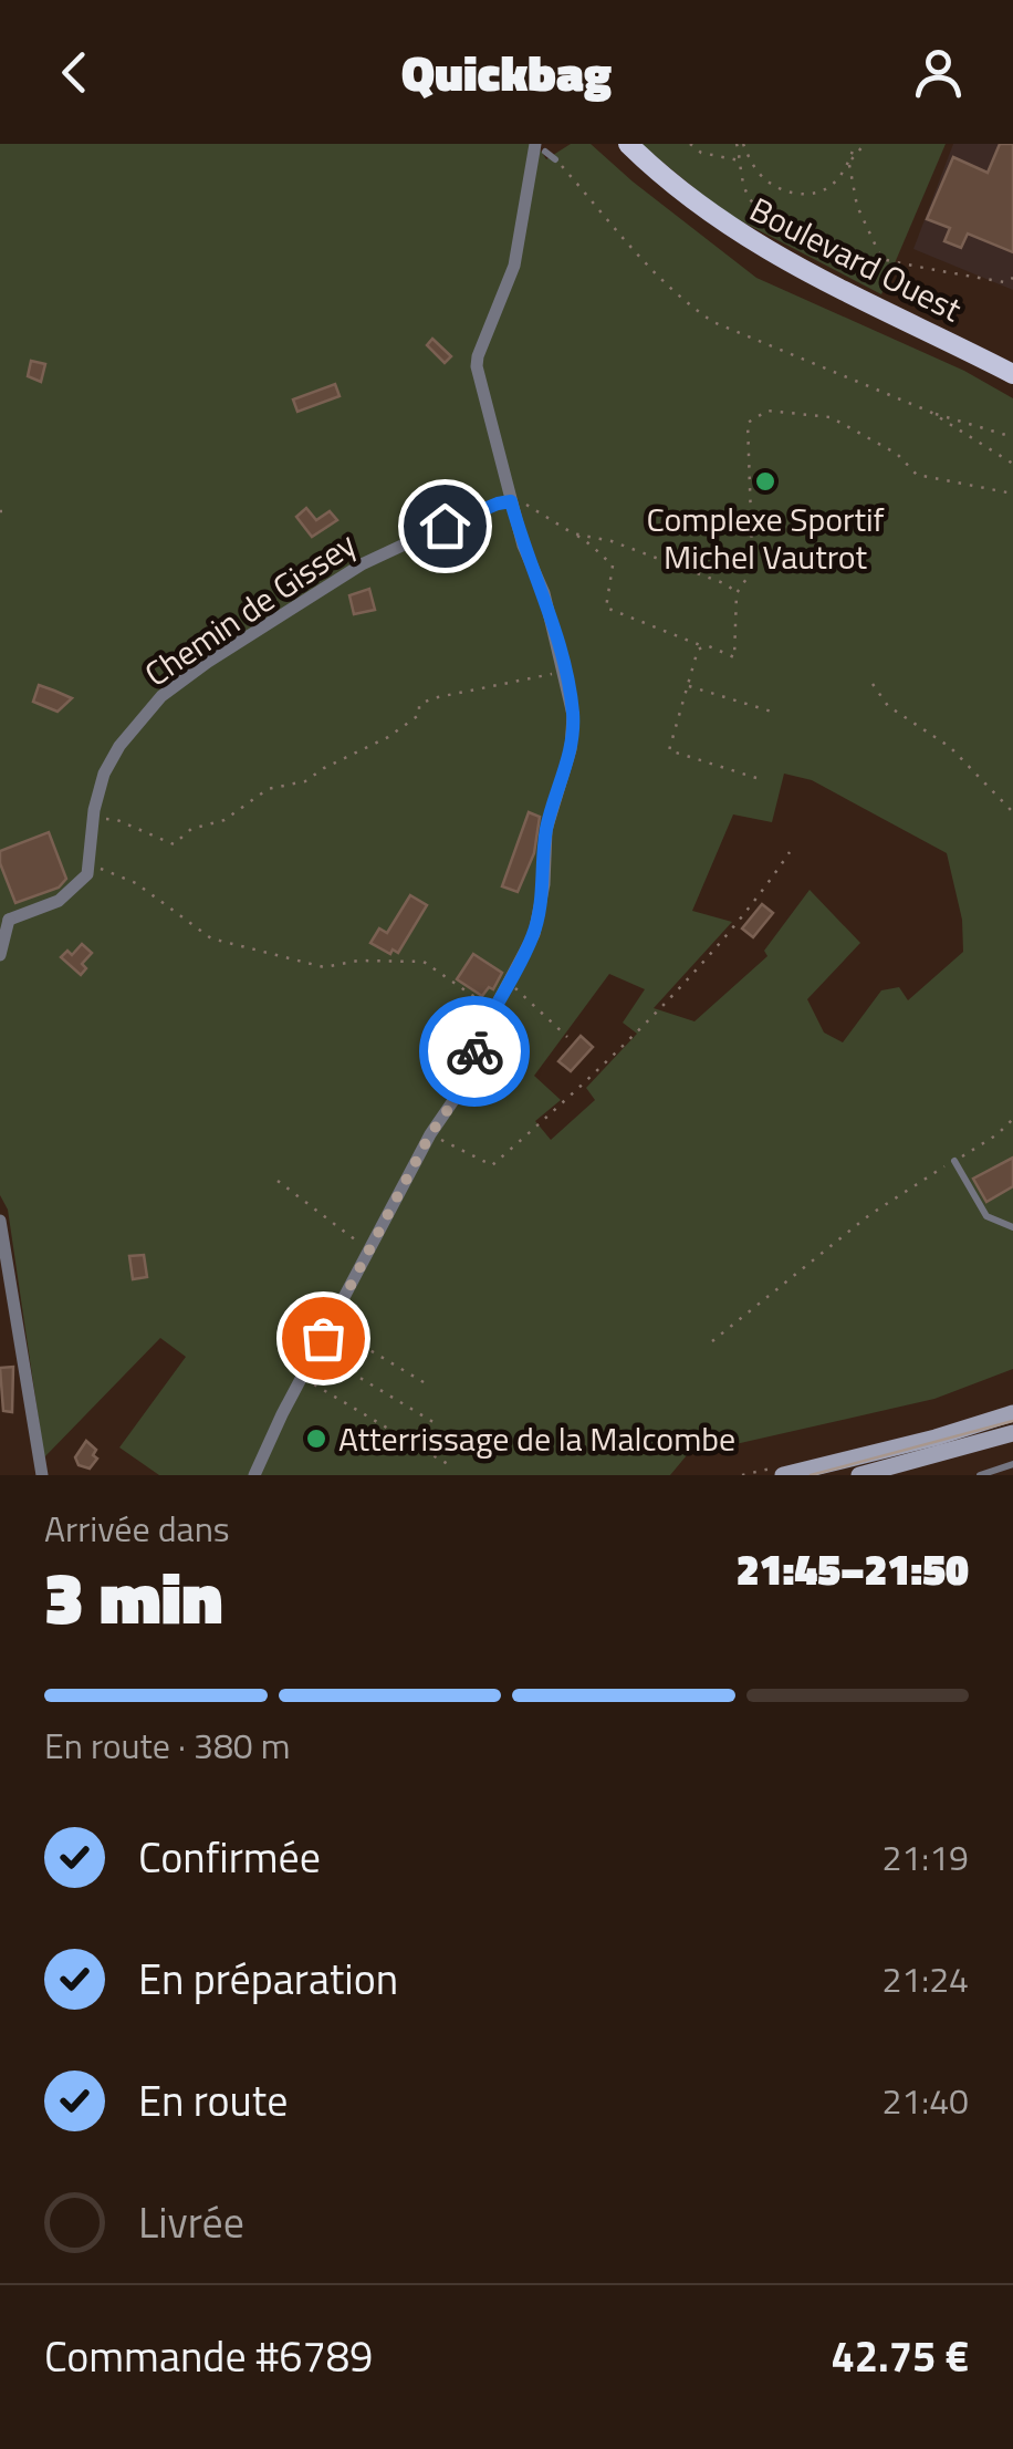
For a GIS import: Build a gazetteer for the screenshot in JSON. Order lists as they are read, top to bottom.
{
  "streets": {
    "main road": ["Boulevard Ouest"],
    "street": ["Chemin de Gissey"]
  },
  "places": ["Complexe Sportif Michel Vautrot", "Atterrissage de la Malcombe"],
  "page": {
    "header": "Quickbag",
    "heading": ["3 min", "Arrivée dans", "21:45–21:50"],
    "panel": ["Commande #6789", "42.75 €"],
    "bar": "En route · 380 m",
    "list": [
      ["Confirmée", "21:19"],
      ["En préparation", "21:24"],
      ["En route", "21:40"],
      "Livrée"
    ]
  }
}
